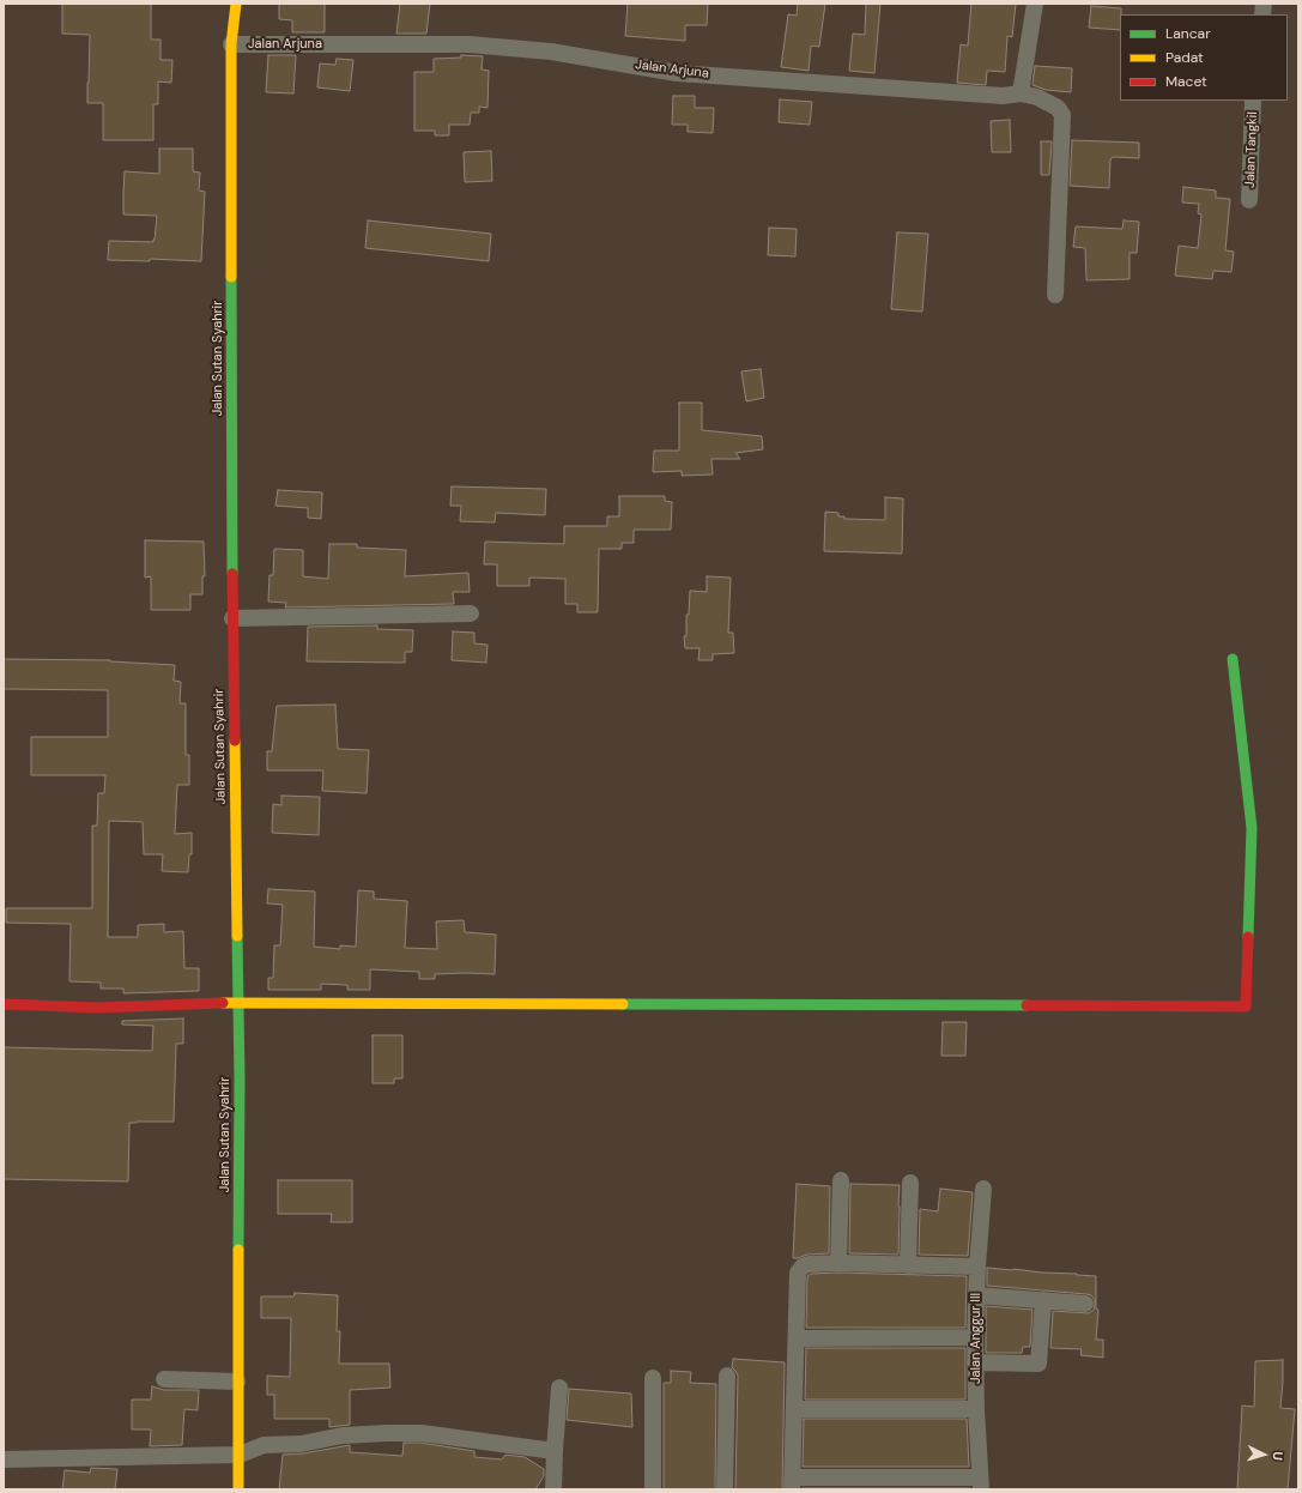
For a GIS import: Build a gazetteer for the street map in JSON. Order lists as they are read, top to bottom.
{
  "streets": {
    "street": [
      "Jalan Arjuna",
      "Jalan Tangkil",
      "Jalan Sutan Syahrir",
      "Jalan Anggur III"
    ]
  },
  "crossings": [
    ["Jalan Arjuna", "Jalan Sutan Syahrir"]
  ],
  "legend": ["Lancar", "Padat", "Macet"],
  "north": "right"
}
